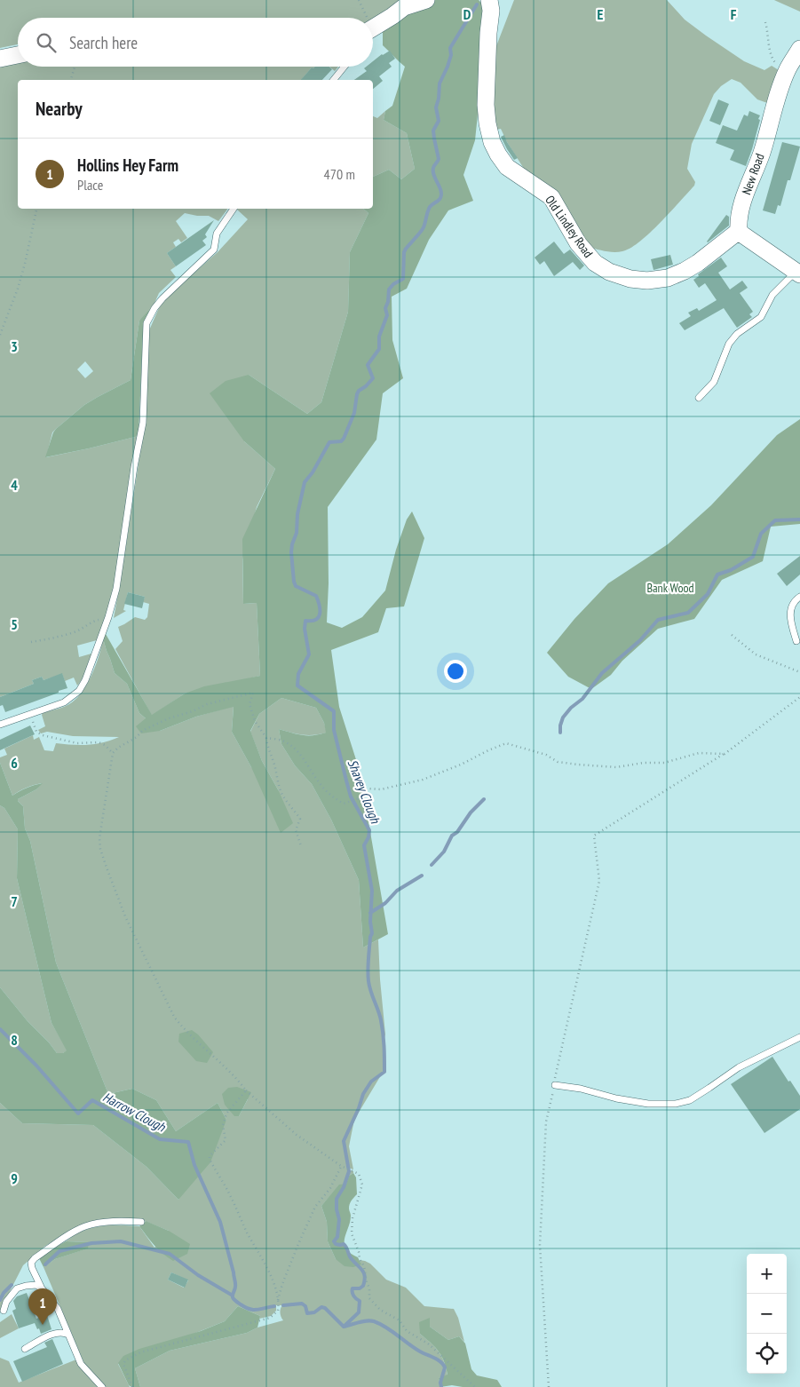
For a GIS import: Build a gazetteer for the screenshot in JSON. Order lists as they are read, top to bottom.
{
  "streets": {
    "street": ["New Road", "Old Lindley Road"]
  },
  "crossings": [
    ["New Road", "Old Lindley Road"]
  ],
  "water": ["Shavey Clough", "Harrow Clough"],
  "parks": ["Bank Wood"],
  "page": {
    "search": "Search here",
    "heading": "Nearby",
    "list": [
      {
        "mark": "1",
        "name": "Hollins Hey Farm",
        "note": "Place",
        "value": "470 m"
      }
    ],
    "map_buttons": ["+", "−"],
    "pins": "1"
  },
  "grid": {
    "columns": ["D", "E", "F"],
    "rows": [
      "3",
      "4",
      "5",
      "6",
      "7",
      "8",
      "9"
    ]
  }
}
